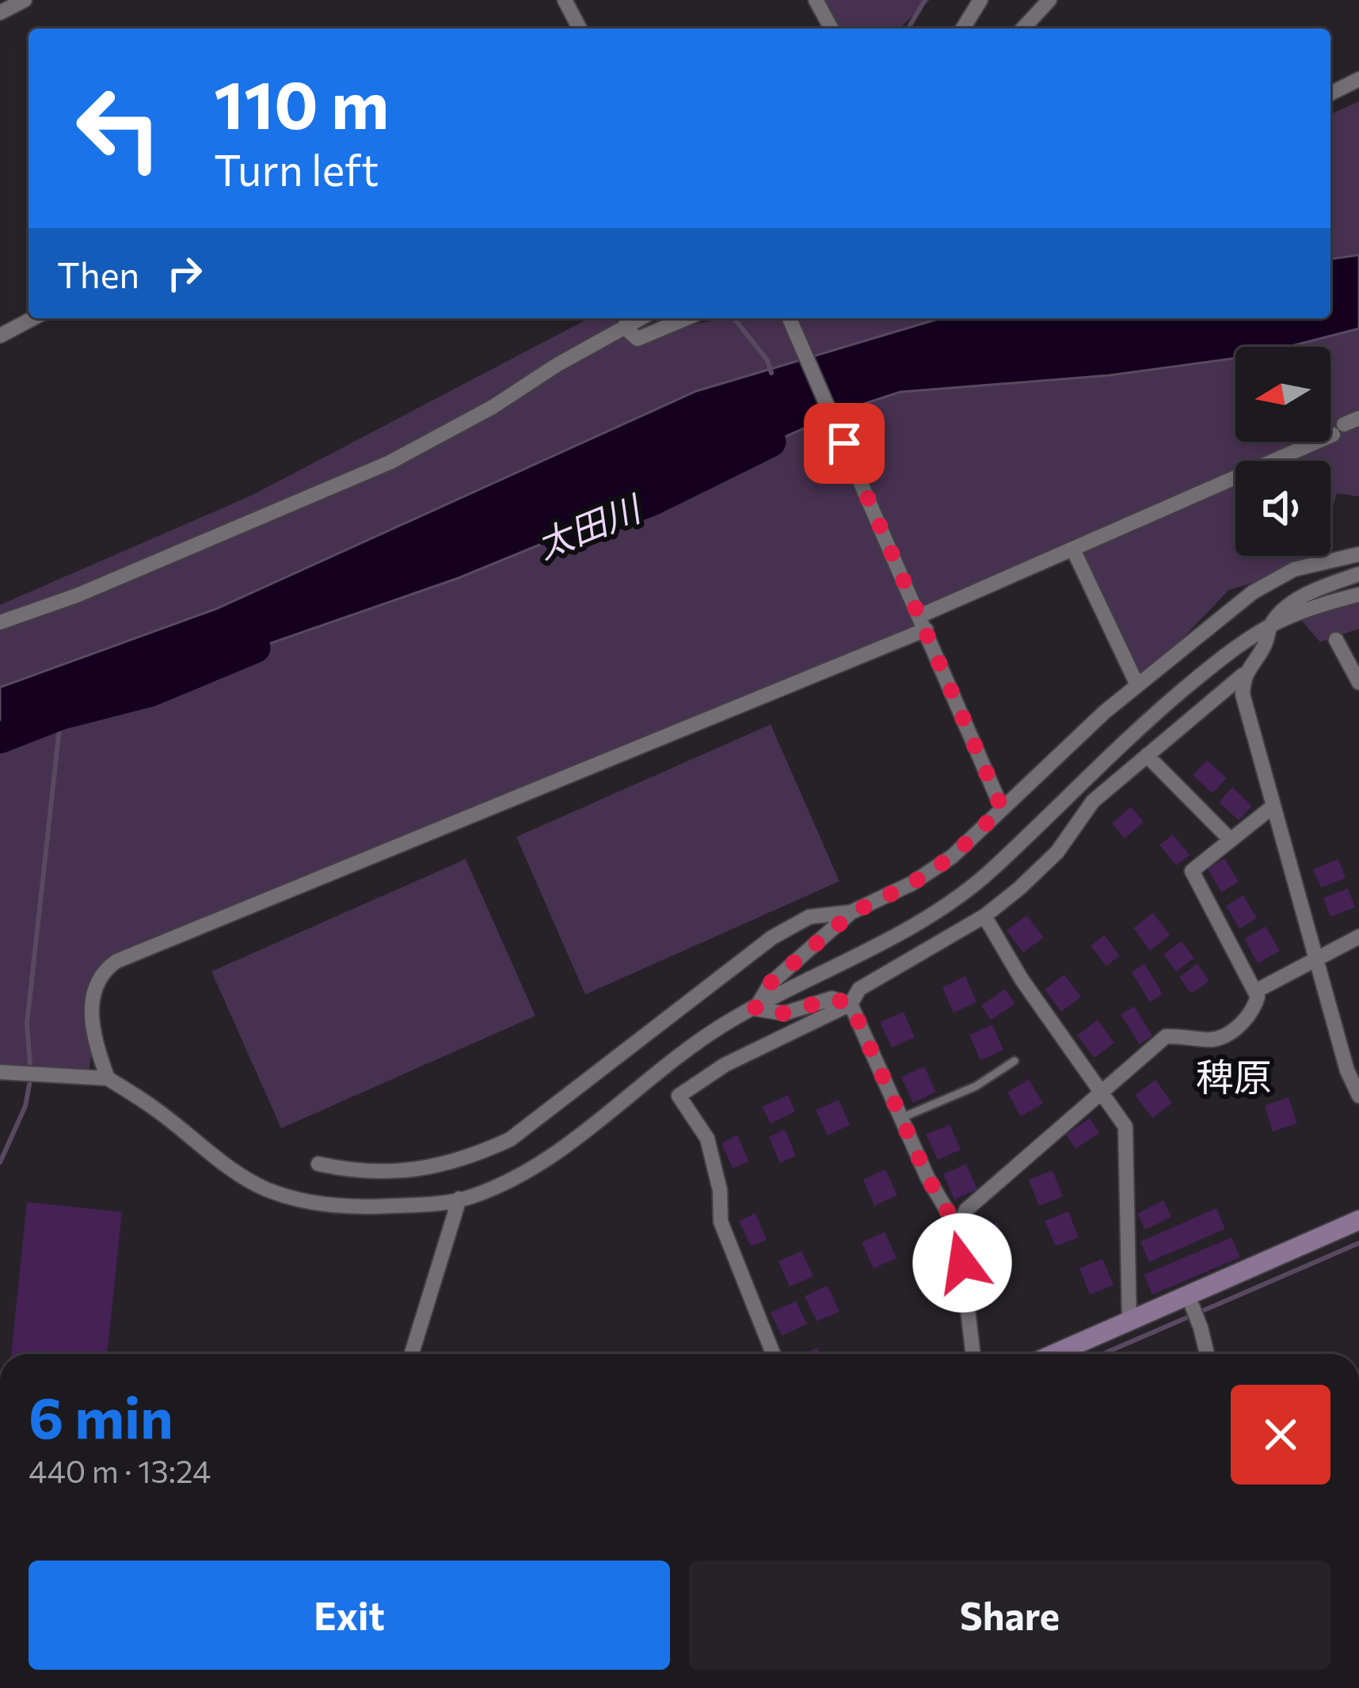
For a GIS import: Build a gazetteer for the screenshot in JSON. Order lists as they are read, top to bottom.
{
  "districts": ["稗原"],
  "water": ["太田川"],
  "north": "left",
  "page": {
    "turn": ["110 m", "Turn left"],
    "then": "Then",
    "heading": ["6 min", "440 m · 13:24"],
    "buttons": ["Exit", "Share"]
  }
}
